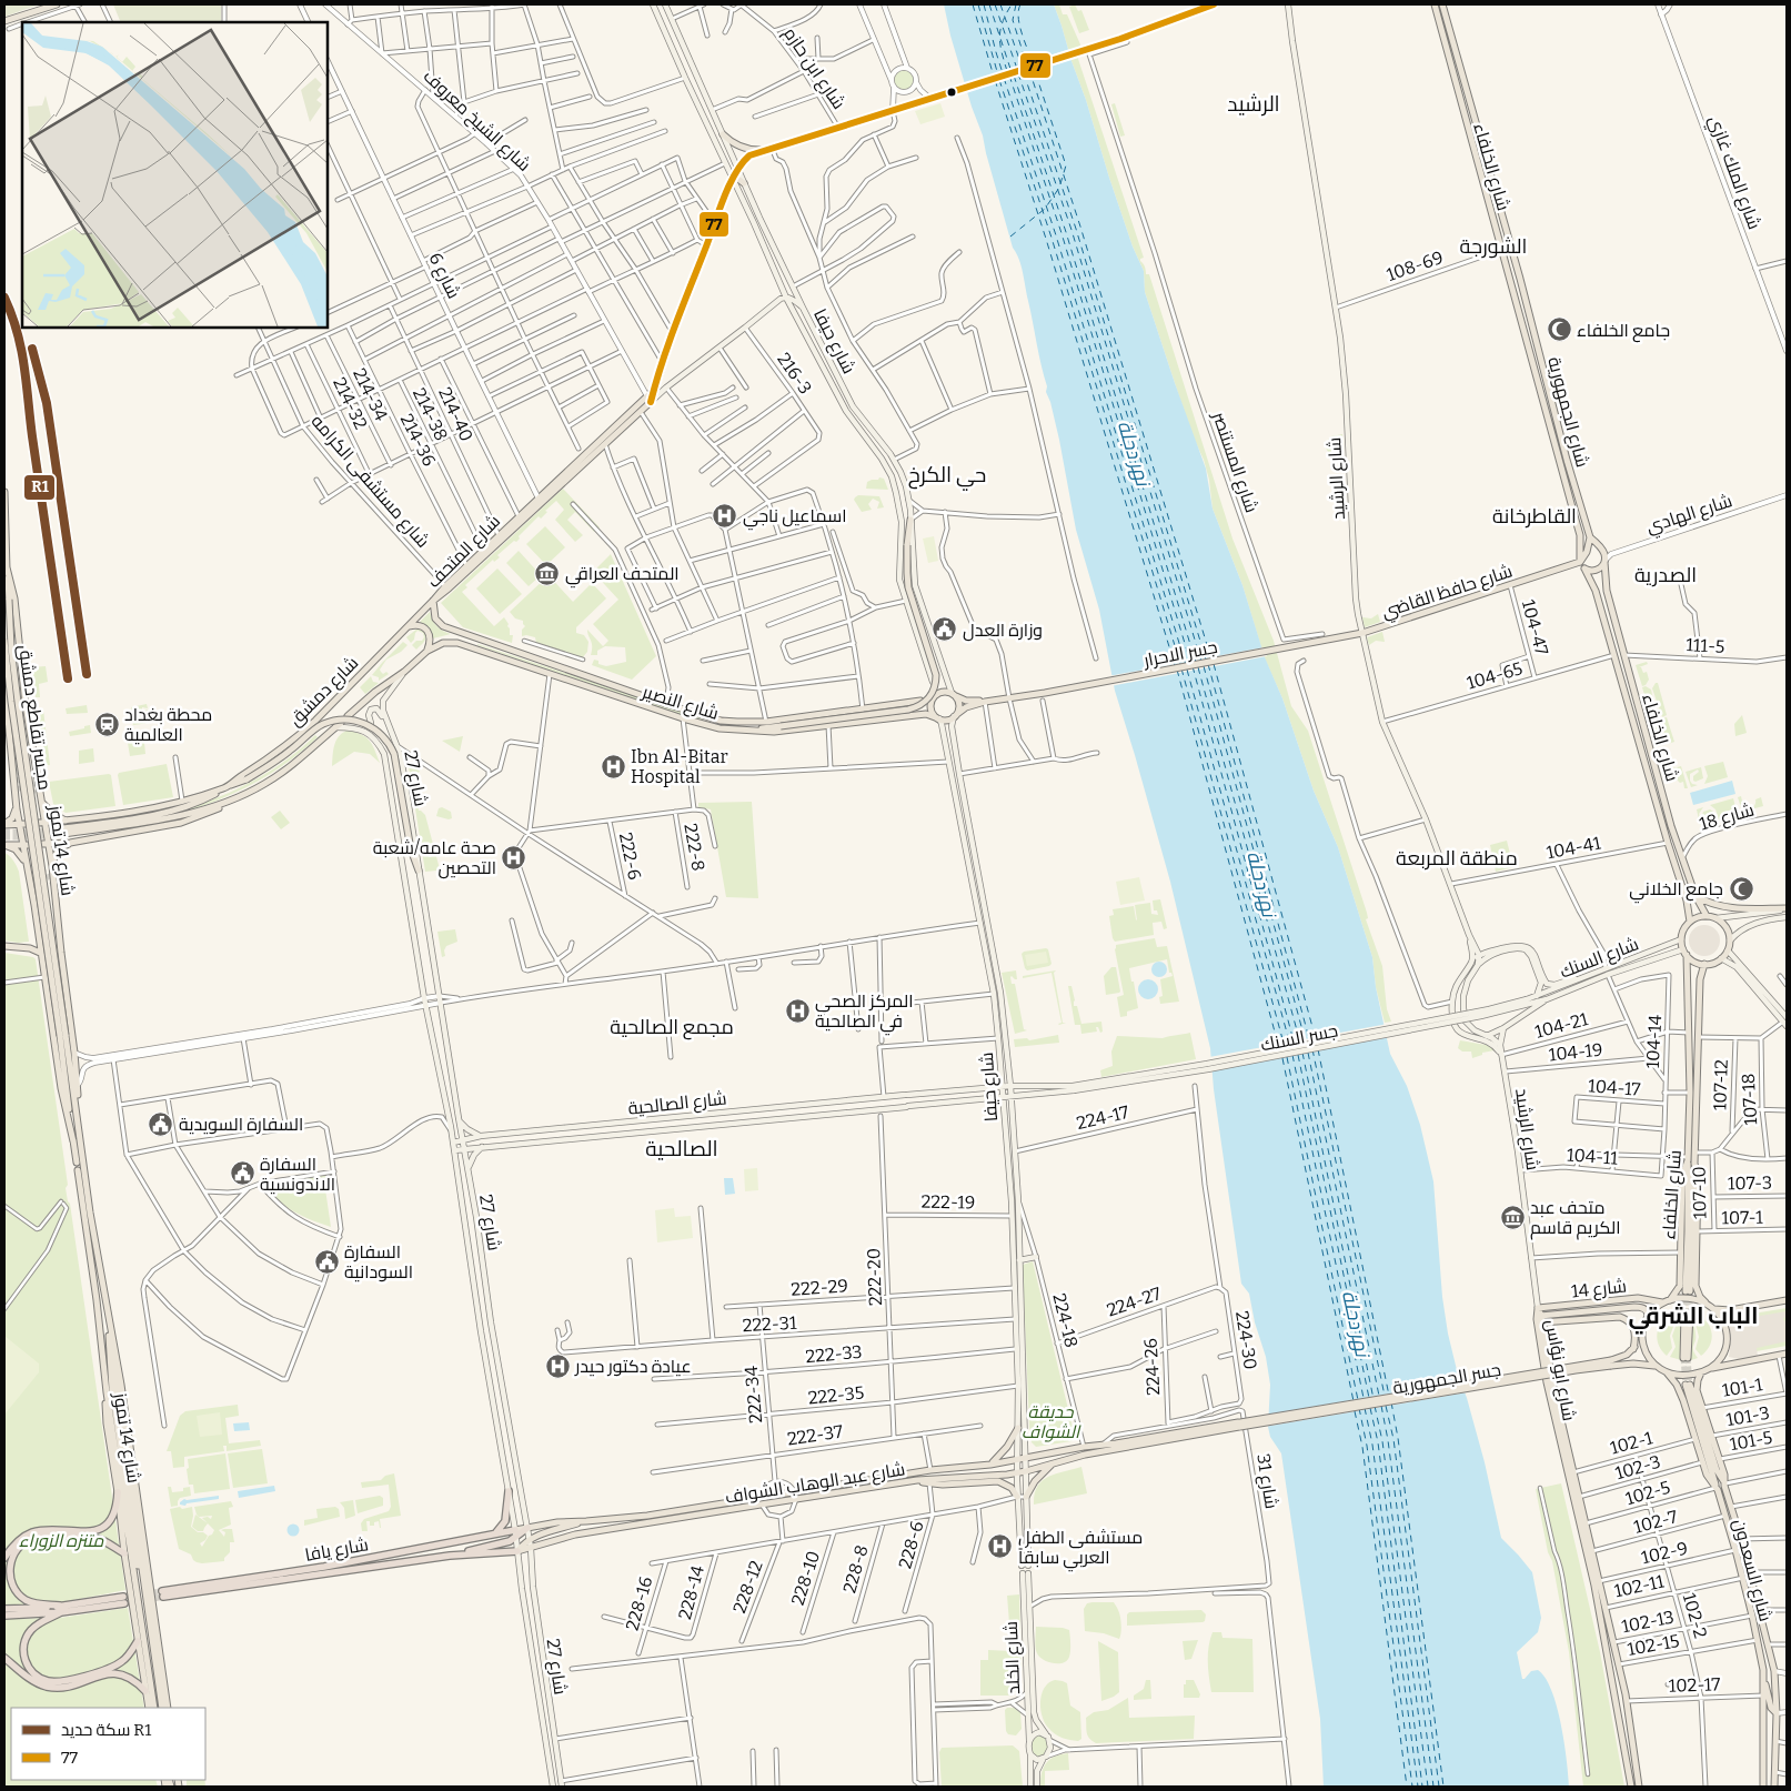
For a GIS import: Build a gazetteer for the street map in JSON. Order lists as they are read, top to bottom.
{
  "streets": {
    "highway": ["شارع يافا"],
    "main road": [
      "شارع الخلفاء",
      "شارع حيفا",
      "شارع الجمهورية",
      "شارع الرشيد",
      "شارع المتحف",
      "شارع حافظ القاضي",
      "جسر الاحرار",
      "شارع دمشق",
      "شارع النصیر",
      "مجسر تقاطع دمشق",
      "شارع 27",
      "شارع 14 تموز",
      "شارع السنك",
      "جسر السنك",
      "شارع الصالحية",
      "شارع 14",
      "شارع ابو نؤاس",
      "جسر الجمهورية",
      "شارع عبد الوهاب الشواف",
      "شارع السعدون",
      "شارع الخلد"
    ],
    "street": [
      "شارع ابن حازم",
      "شارع الشيخ معروف",
      "شارع الملك غازي",
      "108-69",
      "شارع 6",
      "216-3",
      "214-34",
      "214-32",
      "214-38",
      "214-40",
      "214-36",
      "شارع المستنصر",
      "شارع مستشفى الكرامه",
      "شارع الهادي",
      "104-47",
      "111-5",
      "104-65",
      "شارع 18",
      "222-8",
      "104-41",
      "222-6",
      "104-21",
      "104-14",
      "104-19",
      "107-12",
      "104-17",
      "107-18",
      "224-17",
      "104-11",
      "107-3",
      "107-10",
      "222-19",
      "107-1",
      "222-20",
      "222-29",
      "224-27",
      "224-18",
      "222-31",
      "224-30",
      "222-33",
      "224-26",
      "101-1",
      "222-34",
      "222-35",
      "101-3",
      "222-37",
      "101-5",
      "102-1",
      "102-3",
      "شارع 31",
      "102-5",
      "102-7",
      "228-6",
      "102-9",
      "228-8",
      "228-10",
      "102-11",
      "228-12",
      "228-14",
      "228-16",
      "102-2",
      "102-13",
      "102-15",
      "102-17"
    ]
  },
  "crossings": [
    ["شارع الشيخ معروف", "شارع المتحف"],
    ["شارع الخلفاء", "108-69"],
    ["شارع الخلفاء", "شارع الجمهورية"],
    ["شارع الخلفاء", "شارع الهادي"],
    ["شارع الخلفاء", "شارع حافظ القاضي"],
    ["شارع الخلفاء", "111-5"],
    ["شارع الخلفاء", "104-65"],
    ["شارع الخلفاء", "شارع 18"],
    ["شارع الخلفاء", "104-41"],
    ["شارع الخلفاء", "شارع السنك"],
    ["شارع الخلفاء", "107-1"],
    ["شارع الخلفاء", "شارع 14"],
    ["شارع الخلفاء", "جسر الجمهورية"],
    ["شارع الخلفاء", "شارع السعدون"],
    ["108-69", "شارع الرشيد"],
    ["شارع 6", "شارع المتحف"],
    ["شارع حيفا", "شارع المتحف"],
    ["شارع حيفا", "شارع النصیر"],
    ["شارع حيفا", "شارع الصالحية"],
    ["شارع حيفا", "224-17"],
    ["شارع حيفا", "222-19"],
    ["شارع حيفا", "222-29"],
    ["شارع حيفا", "224-18"],
    ["شارع حيفا", "222-31"],
    ["شارع حيفا", "222-33"],
    ["شارع حيفا", "222-35"],
    ["شارع حيفا", "شارع عبد الوهاب الشواف"],
    ["216-3", "شارع المتحف"],
    ["شارع الجمهورية", "شارع الهادي"],
    ["شارع الجمهورية", "شارع حافظ القاضي"],
    ["214-38", "شارع المتحف"],
    ["214-40", "شارع المتحف"],
    ["214-36", "شارع المتحف"],
    ["شارع الرشيد", "شارع حافظ القاضي"],
    ["شارع الرشيد", "104-65"],
    ["شارع الرشيد", "104-41"],
    ["شارع الرشيد", "104-21"],
    ["شارع الرشيد", "104-19"],
    ["شارع الرشيد", "104-11"],
    ["شارع الرشيد", "شارع 14"],
    ["شارع الرشيد", "شارع ابو نؤاس"],
    ["شارع مستشفى الكرامه", "شارع المتحف"],
    ["شارع الهادي", "شارع حافظ القاضي"],
    ["شارع المتحف", "شارع دمشق"],
    ["شارع المتحف", "شارع النصیر"],
    ["شارع حافظ القاضي", "104-47"],
    ["شارع حافظ القاضي", "جسر الاحرار"],
    ["104-47", "104-65"],
    ["شارع دمشق", "شارع النصیر"],
    ["شارع دمشق", "شارع 27"],
    ["شارع دمشق", "شارع 14 تموز"],
    ["مجسر تقاطع دمشق", "شارع 14 تموز"],
    ["شارع 27", "شارع الصالحية"],
    ["شارع 27", "شارع عبد الوهاب الشواف"],
    ["شارع 27", "شارع يافا"],
    ["شارع السنك", "جسر السنك"],
    ["جسر السنك", "شارع الصالحية"],
    ["104-14", "104-17"],
    ["104-14", "104-11"],
    ["224-17", "224-30"],
    ["107-3", "107-10"],
    ["107-10", "107-1"],
    ["222-19", "222-20"],
    ["222-20", "222-29"],
    ["222-20", "222-31"],
    ["222-20", "222-33"],
    ["222-20", "222-35"],
    ["222-20", "222-37"],
    ["222-29", "222-34"],
    ["شارع 14", "شارع ابو نؤاس"],
    ["شارع 14", "جسر الجمهورية"],
    ["شارع 14", "شارع السعدون"],
    ["224-27", "224-18"],
    ["224-27", "224-30"],
    ["224-27", "224-26"],
    ["224-18", "شارع عبد الوهاب الشواف"],
    ["222-31", "222-34"],
    ["222-33", "222-34"],
    ["224-26", "شارع 31"],
    ["شارع ابو نؤاس", "102-1"],
    ["شارع ابو نؤاس", "102-3"],
    ["شارع ابو نؤاس", "102-5"],
    ["شارع ابو نؤاس", "102-7"],
    ["شارع ابو نؤاس", "102-9"],
    ["شارع ابو نؤاس", "102-11"],
    ["شارع ابو نؤاس", "102-13"],
    ["شارع ابو نؤاس", "102-15"],
    ["شارع ابو نؤاس", "102-17"],
    ["جسر الجمهورية", "شارع عبد الوهاب الشواف"],
    ["جسر الجمهورية", "شارع السعدون"],
    ["101-1", "شارع السعدون"],
    ["222-34", "222-35"],
    ["222-34", "222-37"],
    ["101-3", "شارع السعدون"],
    ["101-5", "شارع السعدون"],
    ["102-1", "شارع السعدون"],
    ["102-1", "102-2"],
    ["102-3", "شارع السعدون"],
    ["102-3", "102-2"],
    ["شارع 31", "شارع الخلد"],
    ["شارع عبد الوهاب الشواف", "شارع يافا"],
    ["102-5", "شارع السعدون"],
    ["102-5", "102-2"],
    ["102-7", "شارع السعدون"],
    ["102-7", "102-2"],
    ["102-9", "شارع السعدون"],
    ["102-9", "102-2"],
    ["شارع السعدون", "102-11"],
    ["شارع السعدون", "102-13"],
    ["شارع السعدون", "102-15"],
    ["شارع السعدون", "102-17"],
    ["102-11", "102-2"],
    ["228-14", "228-16"],
    ["102-2", "102-13"],
    ["102-2", "102-15"],
    ["102-2", "102-17"]
  ],
  "districts": [
    "الرشيد",
    "الشورجة",
    "حي الكرخ",
    "القاطرخانة",
    "الصدرية",
    "منطقة المربعة",
    "مجمع الصالحية",
    "الصالحية",
    "الباب الشرقي"
  ],
  "water": ["نهر دجلة"],
  "parks": ["حديقة الشواف", "متنزه الزوراء"],
  "places": {
    "mosque": ["جامع الخلفاء", "جامع الخلاني"],
    "hospital": [
      "اسماعيل ناجي",
      "Ibn Al-Bitar Hospital",
      "صحة عامه/شعبة التحصين",
      "المركز الصحي في الصالحية",
      "عيادة دكتور حيدر",
      "مستشفى الطفل العربي سابقاً"
    ],
    "museum": ["المتحف العراقي", "متحف عبد الكريم قاسم"],
    "public building": [
      "وزارة العدل",
      "السفارة السويدية",
      "السفارة الاندونسية",
      "السفارة السودانية"
    ],
    "station": ["محطة بغداد العالمية"]
  },
  "lines": ["transit line 77", "rail line R1"],
  "legend": ["سكة حديد R1", "77"]
}
